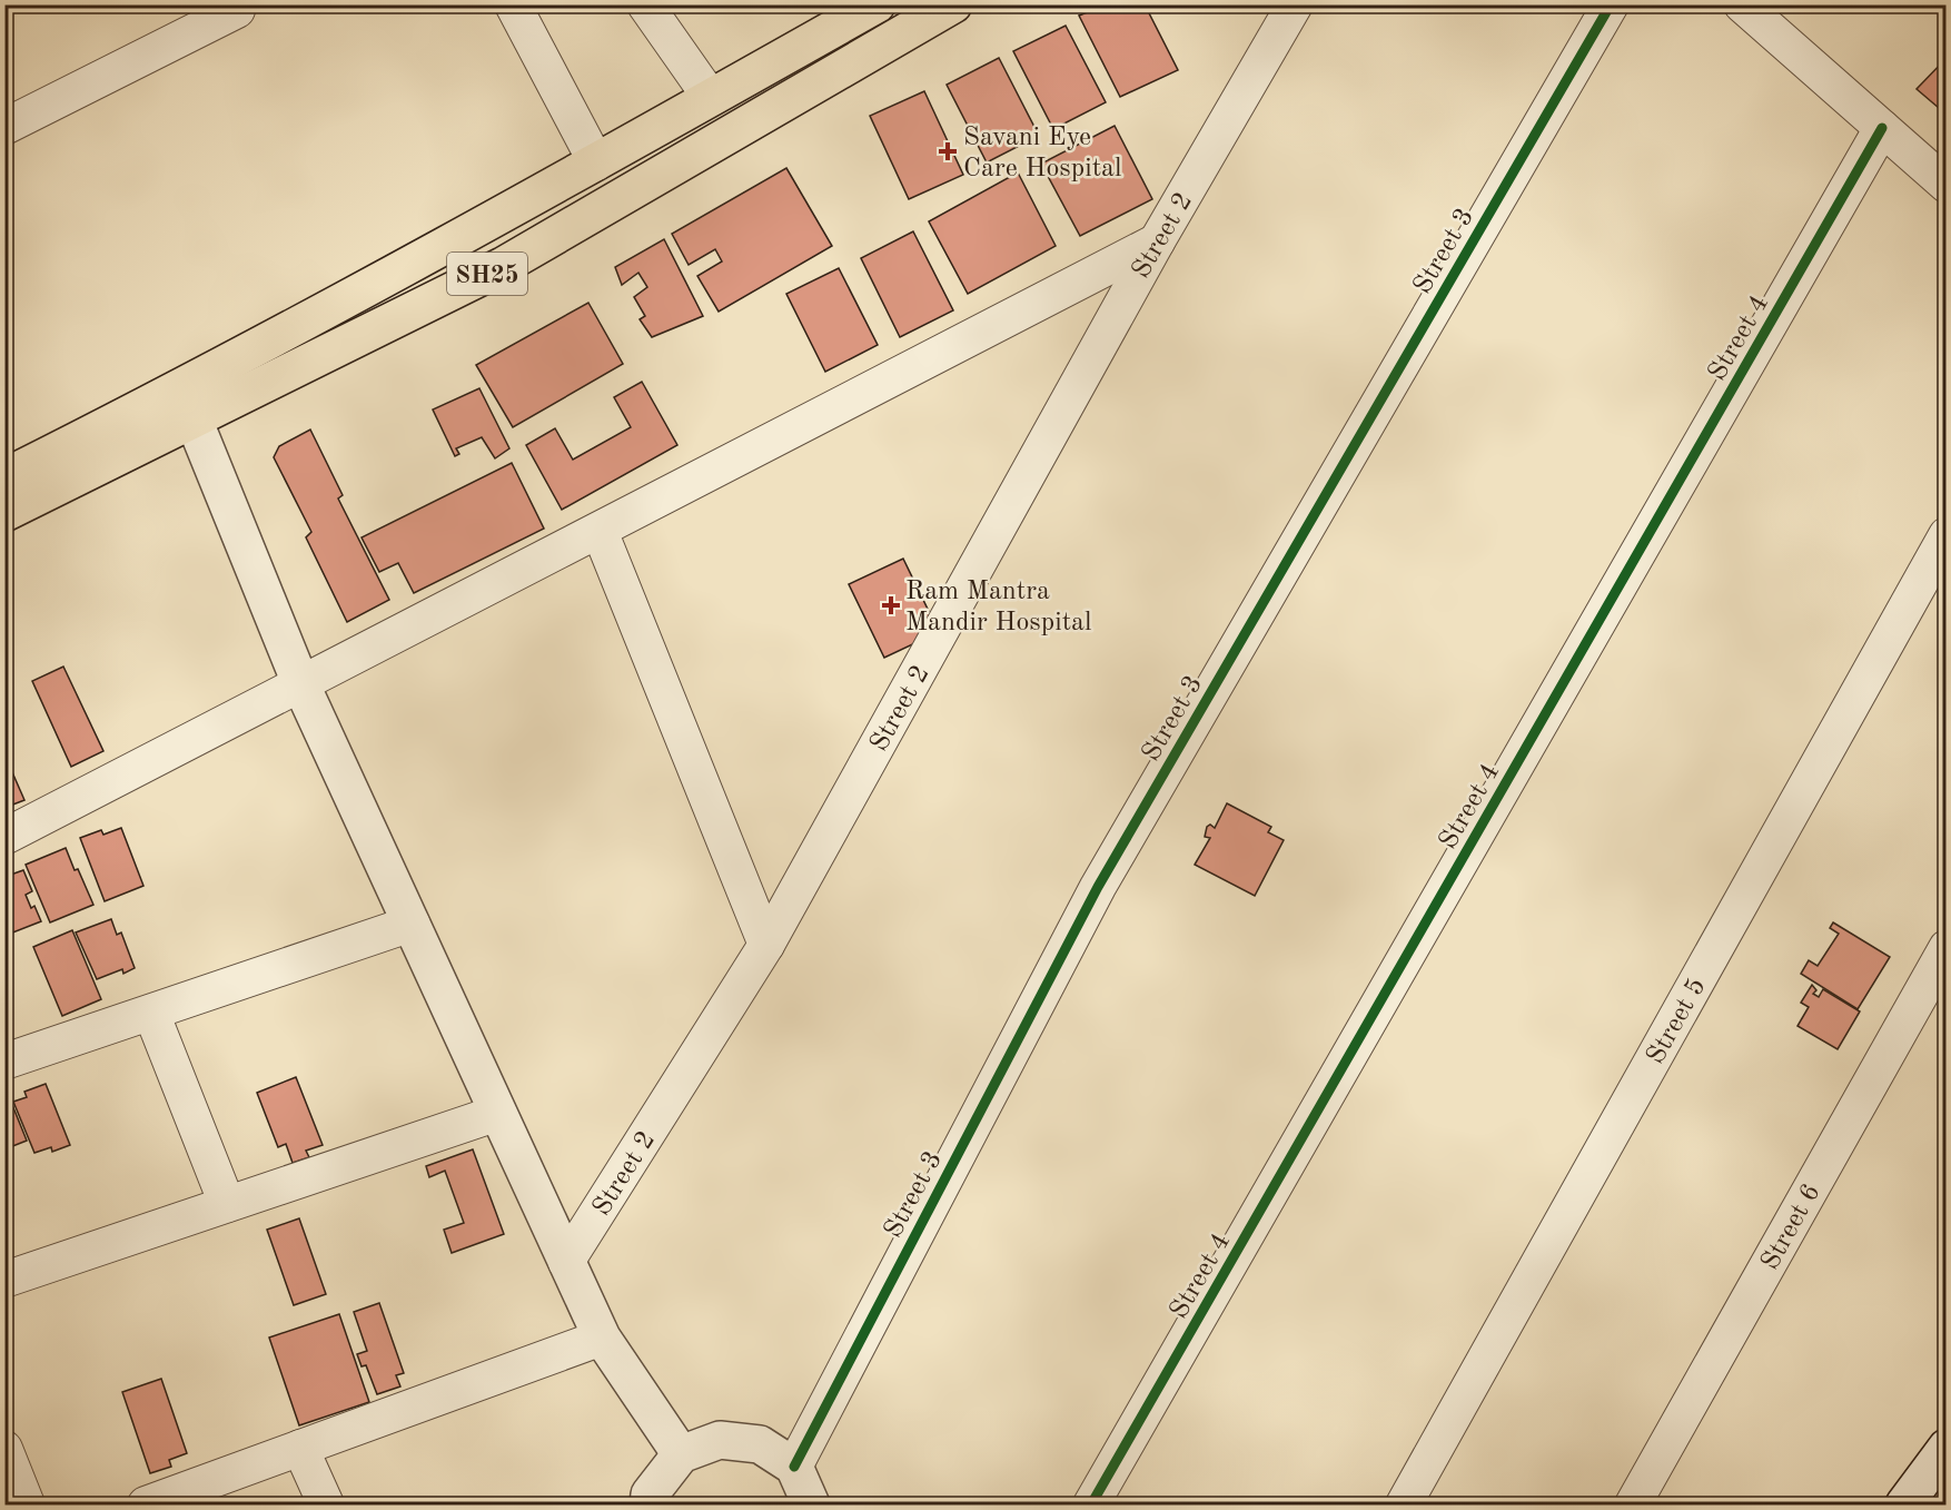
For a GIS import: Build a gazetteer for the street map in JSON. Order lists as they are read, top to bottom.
{
  "streets": {
    "main road": ["SH25"],
    "street": [
      "Street 2",
      "Street 3",
      "Street 4",
      "Street 5",
      "Street 6"
    ]
  },
  "places": {
    "health": ["Savani Eye Care Hospital", "Ram Mantra Mandir Hospital"]
  }
}
